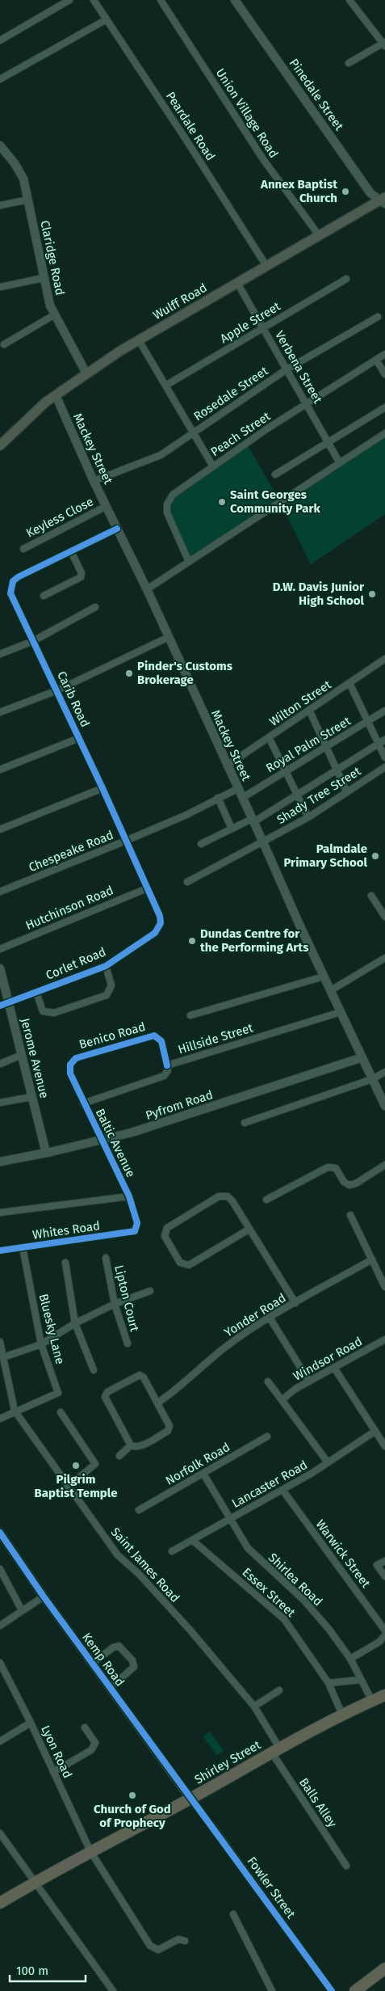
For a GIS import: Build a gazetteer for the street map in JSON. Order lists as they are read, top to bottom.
{
  "streets": {
    "highway": ["Shirley Street"],
    "main road": ["Wulff Road"],
    "street": [
      "Pinedale Street",
      "Union Village Road",
      "Peardale Road",
      "Claridge Road",
      "Apple Street",
      "Verbena Street",
      "Rosedale Street",
      "Peach Street",
      "Mackey Street",
      "Keyless Close",
      "Carib Road",
      "Wilton Street",
      "Royal Palm Street",
      "Shady Tree Street",
      "Chespeake Road",
      "Hutchinson Road",
      "Corlet Road",
      "Benico Road",
      "Hillside Street",
      "Jerome Avenue",
      "Pyfrom Road",
      "Baltic Avenue",
      "Whites Road",
      "Lipton Court",
      "Yonder Road",
      "Bluesky Lane",
      "Windsor Road",
      "Norfolk Road",
      "Lancaster Road",
      "Warwick Street",
      "Saint James Road",
      "Shirlea Road",
      "Essex Street",
      "Kemp Road",
      "Lyon Road",
      "Balls Alley",
      "Fowler Street"
    ]
  },
  "crossings": [
    ["Pinedale Street", "Wulff Road"],
    ["Union Village Road", "Wulff Road"],
    ["Peardale Road", "Wulff Road"],
    ["Claridge Road", "Wulff Road"],
    ["Wulff Road", "Verbena Street"],
    ["Wulff Road", "Mackey Street"],
    ["Apple Street", "Verbena Street"],
    ["Verbena Street", "Rosedale Street"],
    ["Verbena Street", "Peach Street"],
    ["Rosedale Street", "Mackey Street"],
    ["Mackey Street", "Keyless Close"],
    ["Mackey Street", "Carib Road"],
    ["Mackey Street", "Wilton Street"],
    ["Mackey Street", "Royal Palm Street"],
    ["Mackey Street", "Shady Tree Street"],
    ["Mackey Street", "Chespeake Road"],
    ["Mackey Street", "Hillside Street"],
    ["Mackey Street", "Pyfrom Road"],
    ["Carib Road", "Chespeake Road"],
    ["Carib Road", "Hutchinson Road"],
    ["Carib Road", "Corlet Road"],
    ["Corlet Road", "Jerome Avenue"],
    ["Benico Road", "Hillside Street"],
    ["Benico Road", "Baltic Avenue"],
    ["Hillside Street", "Baltic Avenue"],
    ["Jerome Avenue", "Pyfrom Road"],
    ["Pyfrom Road", "Baltic Avenue"],
    ["Baltic Avenue", "Whites Road"],
    ["Whites Road", "Bluesky Lane"],
    ["Bluesky Lane", "Saint James Road"],
    ["Norfolk Road", "Shirlea Road"],
    ["Lancaster Road", "Warwick Street"],
    ["Lancaster Road", "Shirlea Road"],
    ["Lancaster Road", "Essex Street"],
    ["Saint James Road", "Shirley Street"],
    ["Saint James Road", "Balls Alley"],
    ["Shirlea Road", "Shirley Street"],
    ["Essex Street", "Shirley Street"],
    ["Kemp Road", "Shirley Street"],
    ["Kemp Road", "Fowler Street"],
    ["Lyon Road", "Shirley Street"],
    ["Shirley Street", "Balls Alley"],
    ["Shirley Street", "Fowler Street"]
  ],
  "places": [
    "Annex Baptist Church",
    "Saint Georges Community Park",
    "D.W. Davis Junior High School",
    "Pinder's Customs Brokerage",
    "Palmdale Primary School",
    "Dundas Centre for the Performing Arts",
    "Pilgrim Baptist Temple",
    "Church of God of Prophecy"
  ],
  "scale_bar": "100 m"
}
